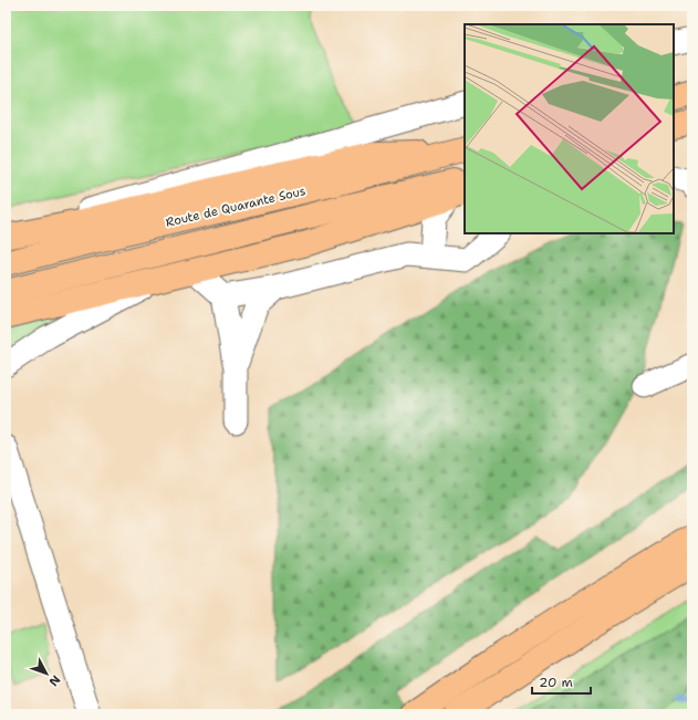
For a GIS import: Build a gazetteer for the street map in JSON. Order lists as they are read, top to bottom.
{
  "streets": {
    "main road": ["Route de Quarante Sous"]
  },
  "scale_bar": "20 m",
  "north": "bottom right"
}
